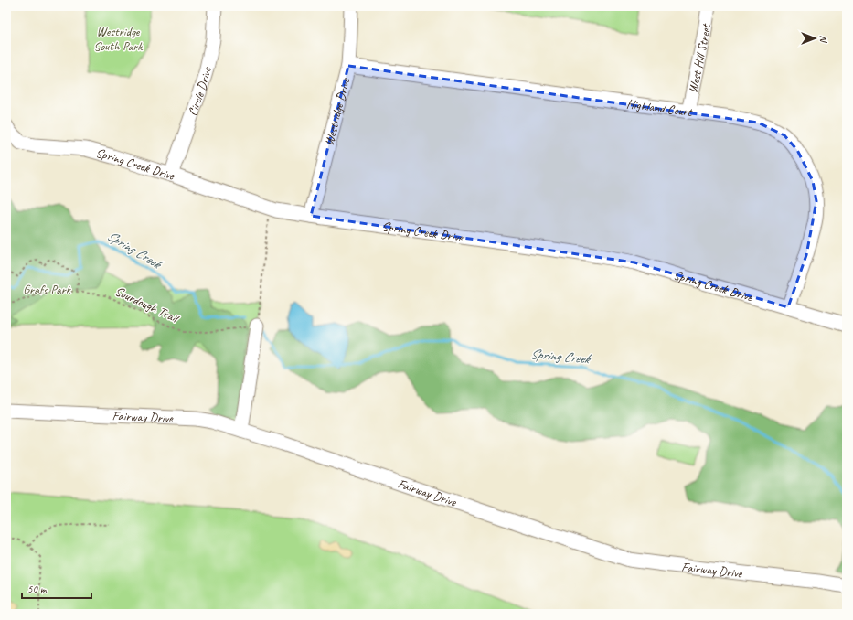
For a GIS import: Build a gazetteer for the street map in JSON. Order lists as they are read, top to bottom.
{
  "streets": {
    "street": [
      "West Hill Street",
      "Circle Drive",
      "Highland Court",
      "Westridge Drive",
      "Spring Creek Drive",
      "Fairway Drive"
    ],
    "path": ["Sourdough Trail"]
  },
  "crossings": [
    ["West Hill Street", "Highland Court"],
    ["Circle Drive", "Spring Creek Drive"],
    ["Highland Court", "Westridge Drive"],
    ["Highland Court", "Spring Creek Drive"],
    ["Westridge Drive", "Spring Creek Drive"]
  ],
  "water": ["Spring Creek"],
  "parks": ["Westridge South Park", "Grafs Park"],
  "scale_bar": "50 m",
  "north": "right"
}
